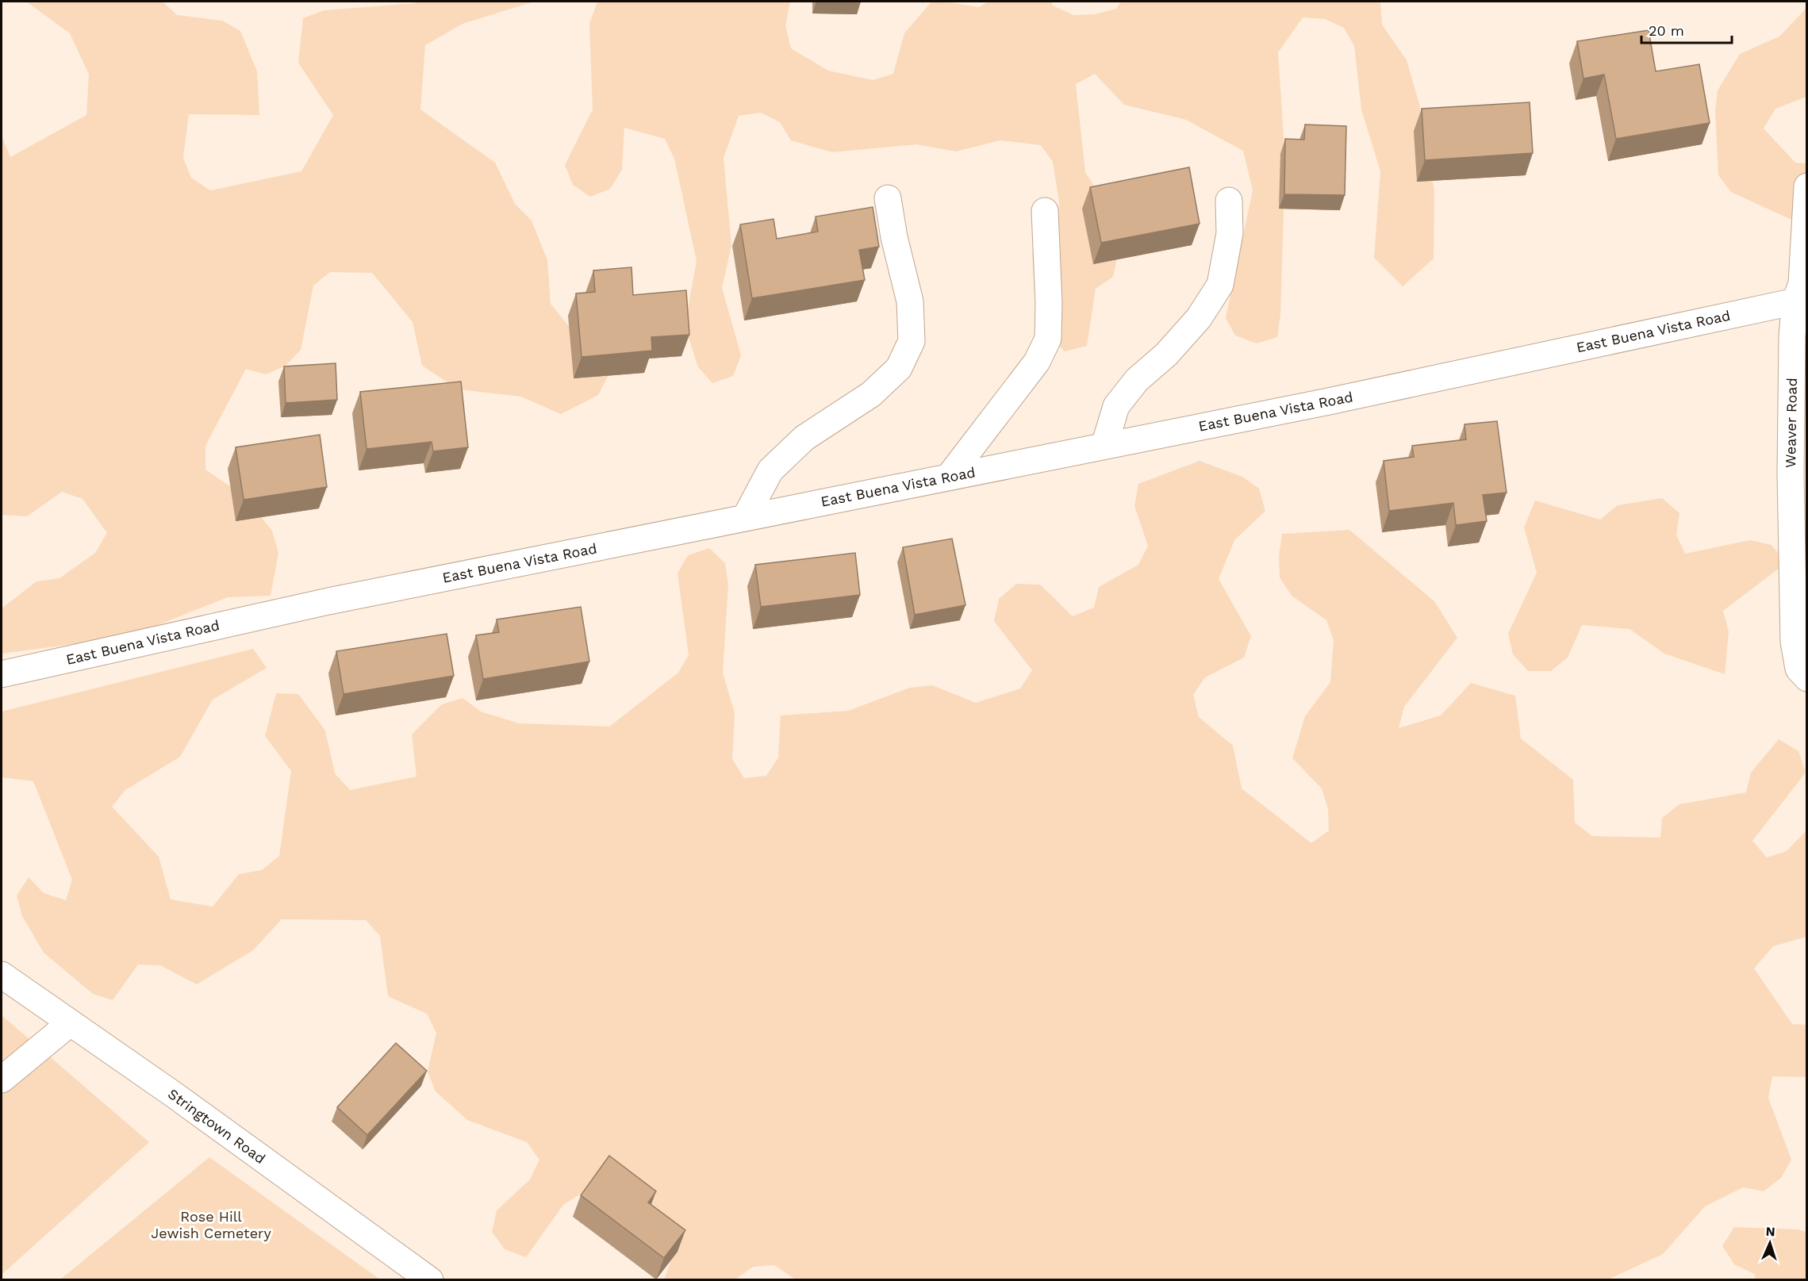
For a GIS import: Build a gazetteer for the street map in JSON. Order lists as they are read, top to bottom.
{
  "streets": {
    "street": ["East Buena Vista Road", "Weaver Road", "Stringtown Road"]
  },
  "crossings": [
    ["East Buena Vista Road", "Weaver Road"]
  ],
  "parks": ["Rose Hill Jewish Cemetery"],
  "scale_bar": "20 m",
  "north": "top"
}
